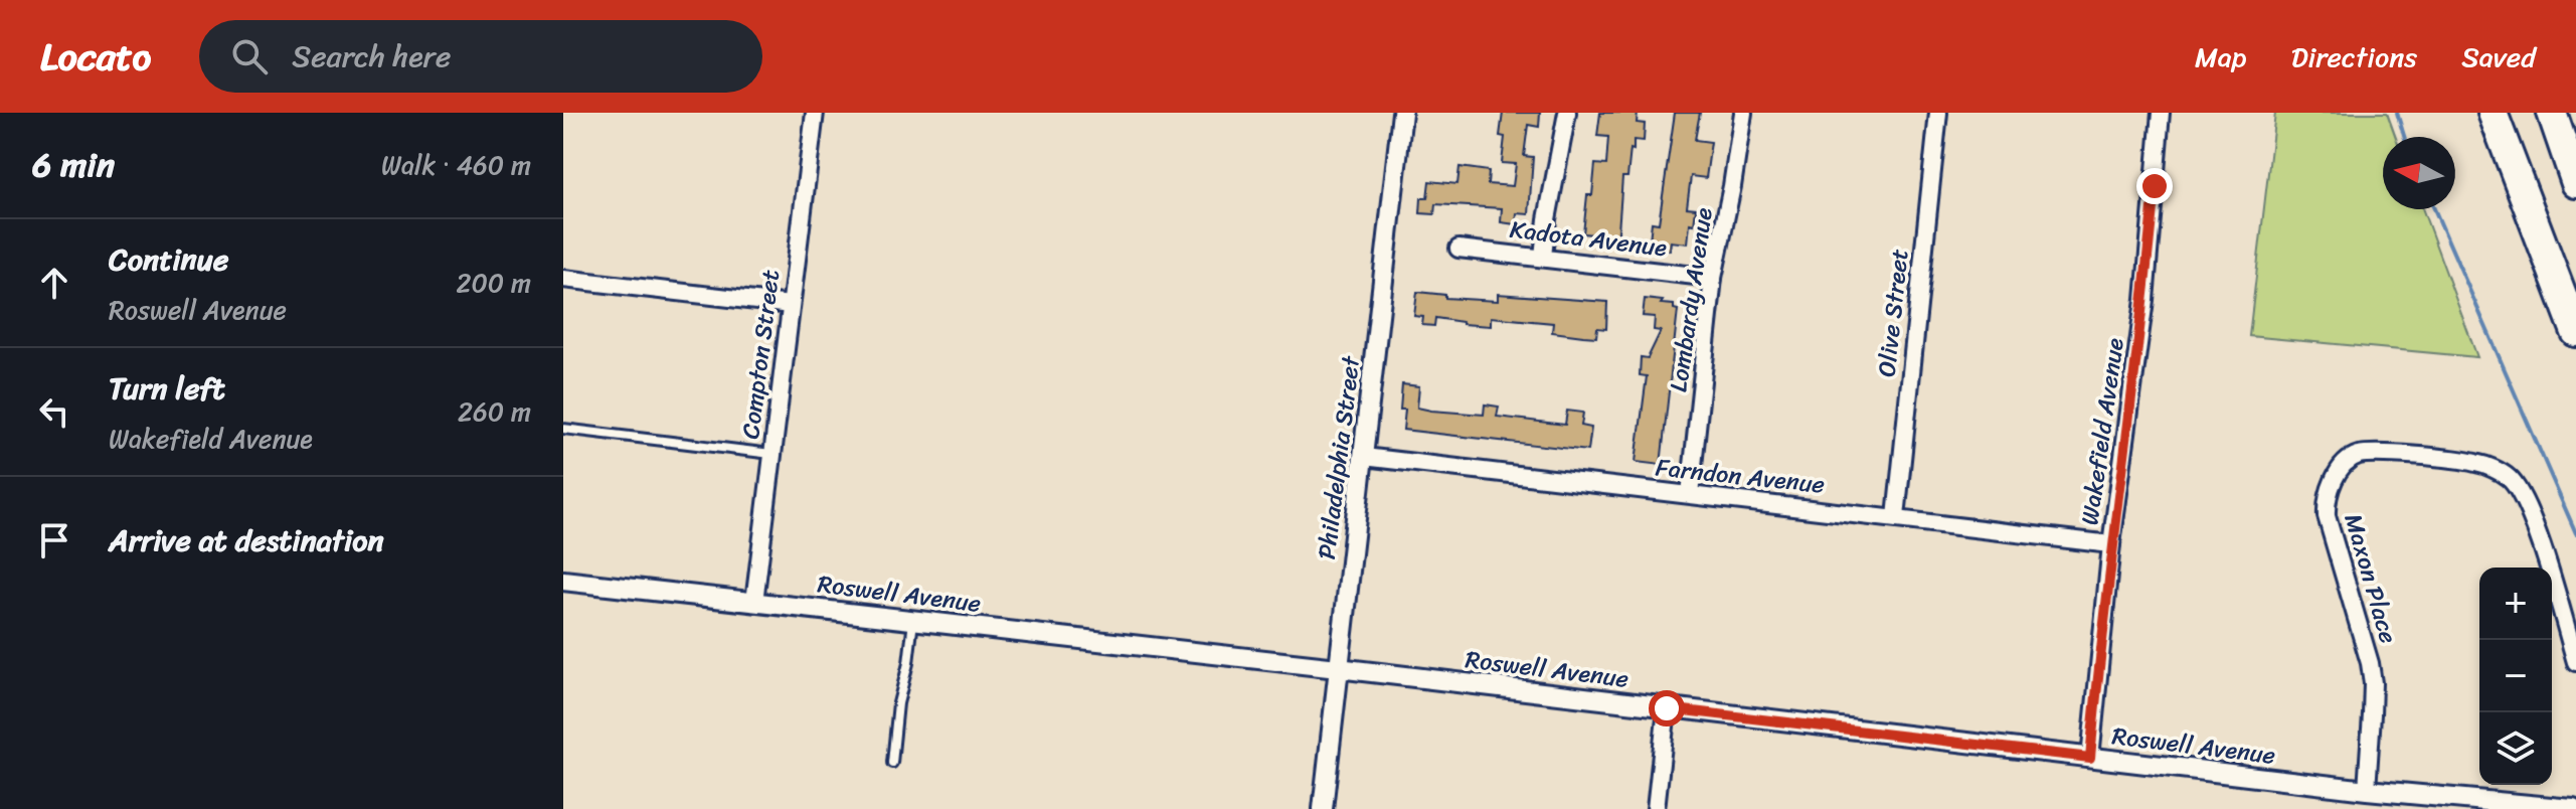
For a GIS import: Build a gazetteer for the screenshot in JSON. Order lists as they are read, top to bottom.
{
  "streets": {
    "street": [
      "Kadota Avenue",
      "Lombardy Avenue",
      "Olive Street",
      "Compton Street",
      "Wakefield Avenue",
      "Philadelphia Street",
      "Farndon Avenue",
      "Maxon Place",
      "Roswell Avenue"
    ]
  },
  "crossings": [
    ["Kadota Avenue", "Lombardy Avenue"],
    ["Lombardy Avenue", "Farndon Avenue"],
    ["Olive Street", "Farndon Avenue"],
    ["Compton Street", "Roswell Avenue"],
    ["Wakefield Avenue", "Farndon Avenue"],
    ["Wakefield Avenue", "Roswell Avenue"],
    ["Philadelphia Street", "Farndon Avenue"],
    ["Philadelphia Street", "Roswell Avenue"],
    ["Maxon Place", "Roswell Avenue"]
  ],
  "north": "left",
  "page": {
    "header": "Locato",
    "search": "Search here",
    "nav": ["Map", "Directions", "Saved"],
    "heading": ["6 min", "Walk · 460 m"],
    "list": [
      ["Continue", "Roswell Avenue", "200 m"],
      ["Turn left", "Wakefield Avenue", "260 m"],
      "Arrive at destination"
    ],
    "map_buttons": ["+", "−"]
  }
}
